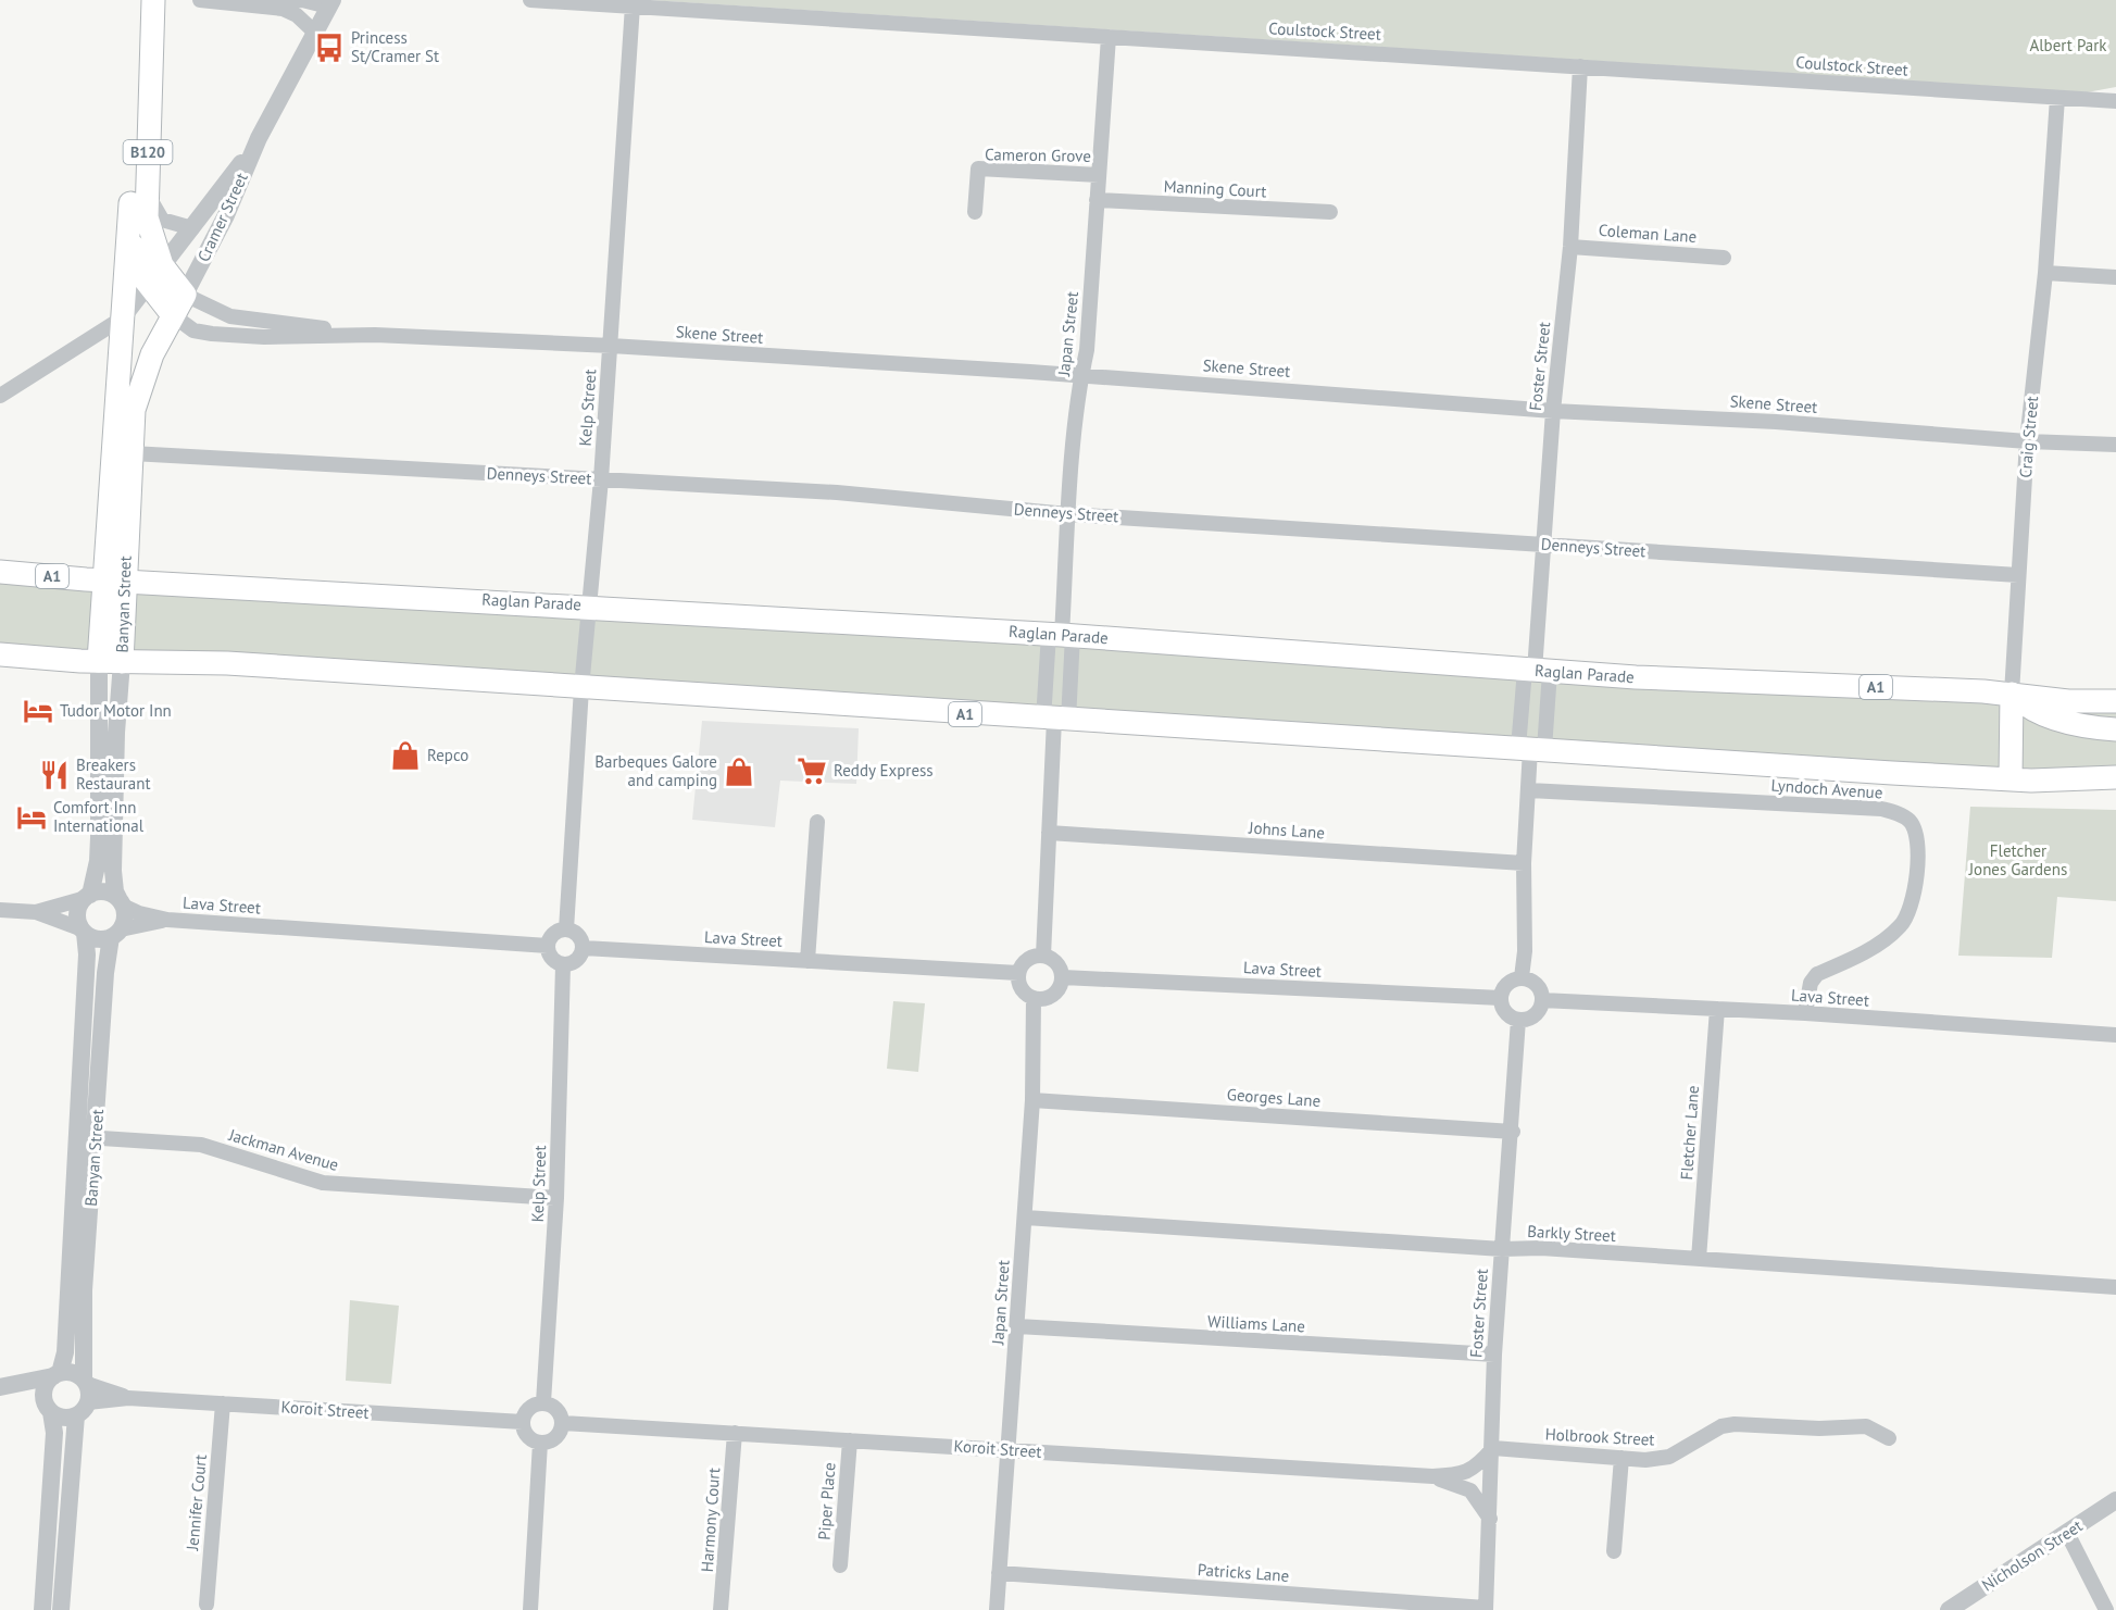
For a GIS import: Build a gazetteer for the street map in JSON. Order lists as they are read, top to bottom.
{
  "streets": {
    "main road": [
      "B120",
      "Craig Street",
      "A1",
      "Raglan Parade",
      "Banyan Street"
    ],
    "street": [
      "Coulstock Street",
      "Cameron Grove",
      "Manning Court",
      "Cramer Street",
      "Coleman Lane",
      "Japan Street",
      "Skene Street",
      "Foster Street",
      "Kelp Street",
      "Denneys Street",
      "Lyndoch Avenue",
      "Johns Lane",
      "Lava Street",
      "Georges Lane",
      "Fletcher Lane",
      "Jackman Avenue",
      "Barkly Street",
      "Williams Lane",
      "Koroit Street",
      "Holbrook Street",
      "Piper Place",
      "Jennifer Court",
      "Harmony Court",
      "Nicholson Street",
      "Patricks Lane"
    ]
  },
  "crossings": [
    ["Coulstock Street", "Japan Street"],
    ["Coulstock Street", "Foster Street"],
    ["Coulstock Street", "Kelp Street"],
    ["Coulstock Street", "Craig Street"],
    ["B120", "Cramer Street"],
    ["B120", "Skene Street"],
    ["B120", "Banyan Street"],
    ["Cameron Grove", "Japan Street"],
    ["Manning Court", "Japan Street"],
    ["Cramer Street", "Skene Street"],
    ["Cramer Street", "Banyan Street"],
    ["Coleman Lane", "Foster Street"],
    ["Japan Street", "Skene Street"],
    ["Japan Street", "Denneys Street"],
    ["Japan Street", "A1"],
    ["Japan Street", "Raglan Parade"],
    ["Japan Street", "Johns Lane"],
    ["Japan Street", "Lava Street"],
    ["Japan Street", "Georges Lane"],
    ["Japan Street", "Barkly Street"],
    ["Japan Street", "Williams Lane"],
    ["Japan Street", "Koroit Street"],
    ["Japan Street", "Patricks Lane"],
    ["Skene Street", "Foster Street"],
    ["Skene Street", "Kelp Street"],
    ["Skene Street", "Craig Street"],
    ["Skene Street", "Banyan Street"],
    ["Foster Street", "Denneys Street"],
    ["Foster Street", "Raglan Parade"],
    ["Foster Street", "Lava Street"],
    ["Foster Street", "Georges Lane"],
    ["Foster Street", "Barkly Street"],
    ["Foster Street", "Williams Lane"],
    ["Foster Street", "Koroit Street"],
    ["Foster Street", "Holbrook Street"],
    ["Foster Street", "Patricks Lane"],
    ["Kelp Street", "Denneys Street"],
    ["Kelp Street", "A1"],
    ["Kelp Street", "Raglan Parade"],
    ["Kelp Street", "Lava Street"],
    ["Kelp Street", "Jackman Avenue"],
    ["Kelp Street", "Koroit Street"],
    ["Craig Street", "Denneys Street"],
    ["Craig Street", "A1"],
    ["Craig Street", "Raglan Parade"],
    ["Denneys Street", "Banyan Street"],
    ["A1", "Banyan Street"],
    ["Raglan Parade", "Banyan Street"],
    ["Banyan Street", "Lava Street"],
    ["Banyan Street", "Jackman Avenue"],
    ["Banyan Street", "Koroit Street"],
    ["Lyndoch Avenue", "Lava Street"],
    ["Lava Street", "Fletcher Lane"],
    ["Fletcher Lane", "Barkly Street"],
    ["Koroit Street", "Holbrook Street"],
    ["Koroit Street", "Piper Place"],
    ["Koroit Street", "Jennifer Court"],
    ["Koroit Street", "Harmony Court"]
  ],
  "parks": ["Albert Park", "Fletcher Jones Gardens"],
  "places": {
    "bus stop": ["Princess St/Cramer St"],
    "hotel": ["Tudor Motor Inn", "Comfort Inn International"],
    "shop": ["Repco", "Barbeques Galore and camping"],
    "supermarket": ["Reddy Express"],
    "restaurant": ["Breakers Restaurant"]
  }
}
